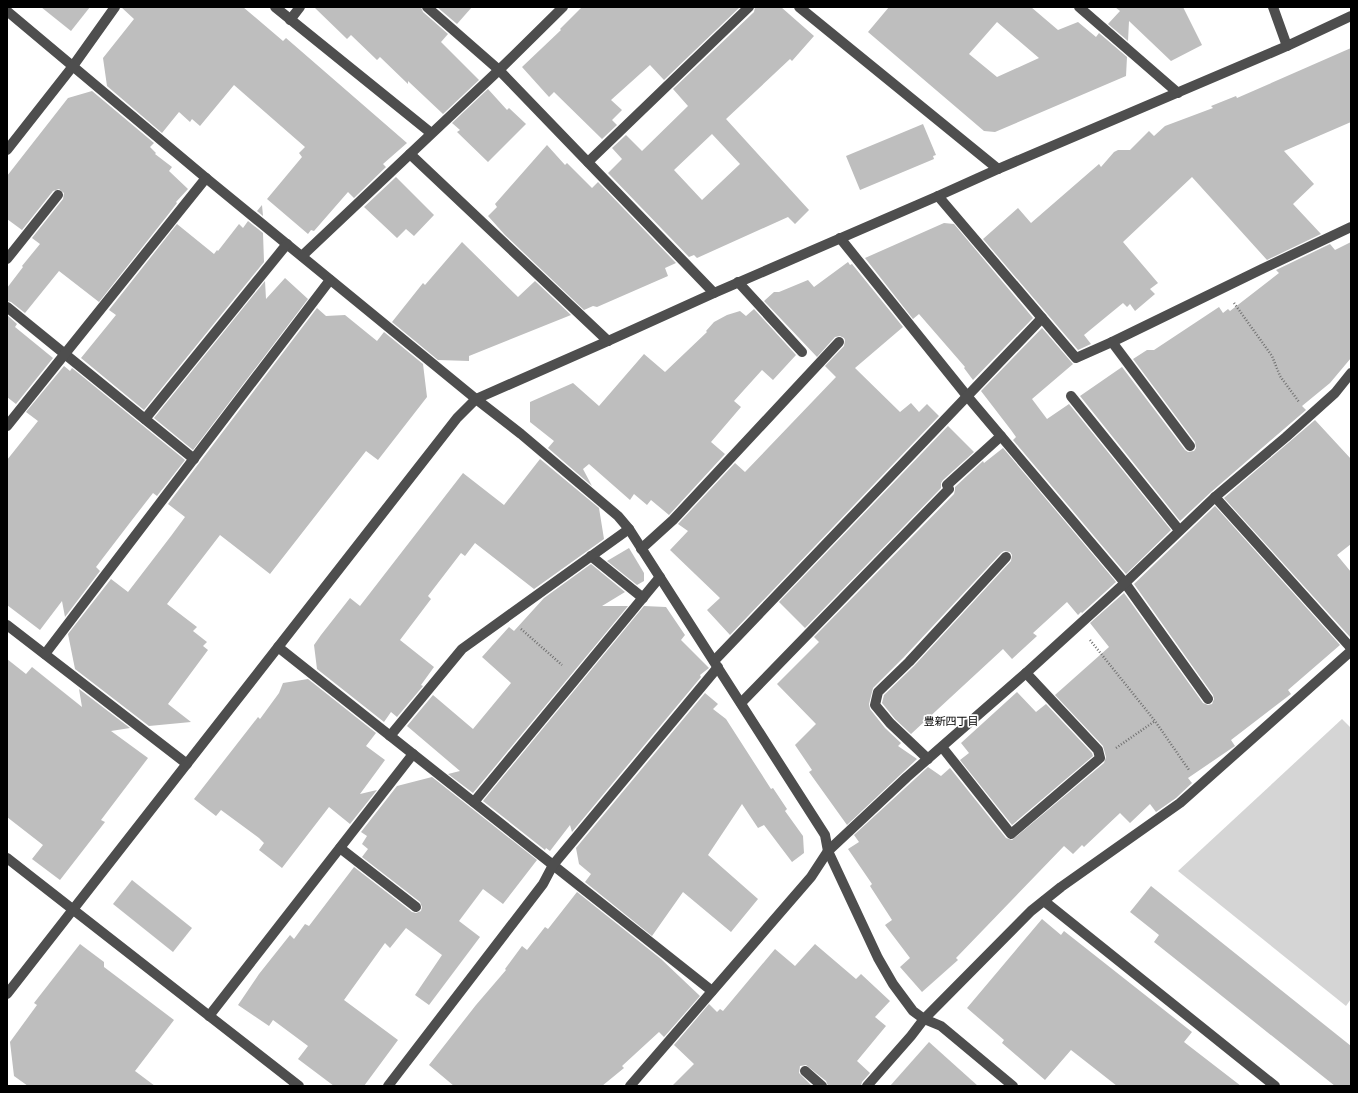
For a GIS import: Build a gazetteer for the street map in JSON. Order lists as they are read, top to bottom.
{
  "districts": ["豊新四丁目"]
}
